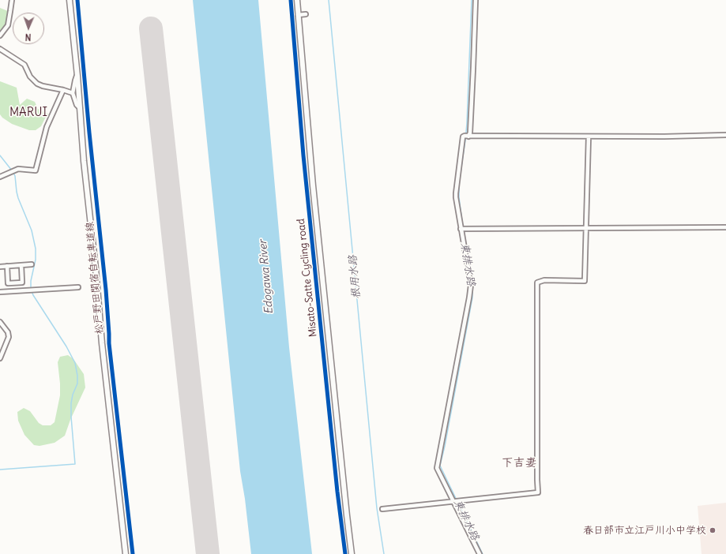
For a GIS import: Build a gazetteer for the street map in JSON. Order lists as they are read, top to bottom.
{
  "streets": {
    "cycle path": ["松戸野田関宿自転車道線", "Misato-Satte Cycling road"]
  },
  "districts": ["MARUI", "下吉妻"],
  "water": ["東排水路", "Edogawa River", "根用水路"],
  "places": ["春日部市立江戸川小中学校"],
  "north": "bottom"
}
